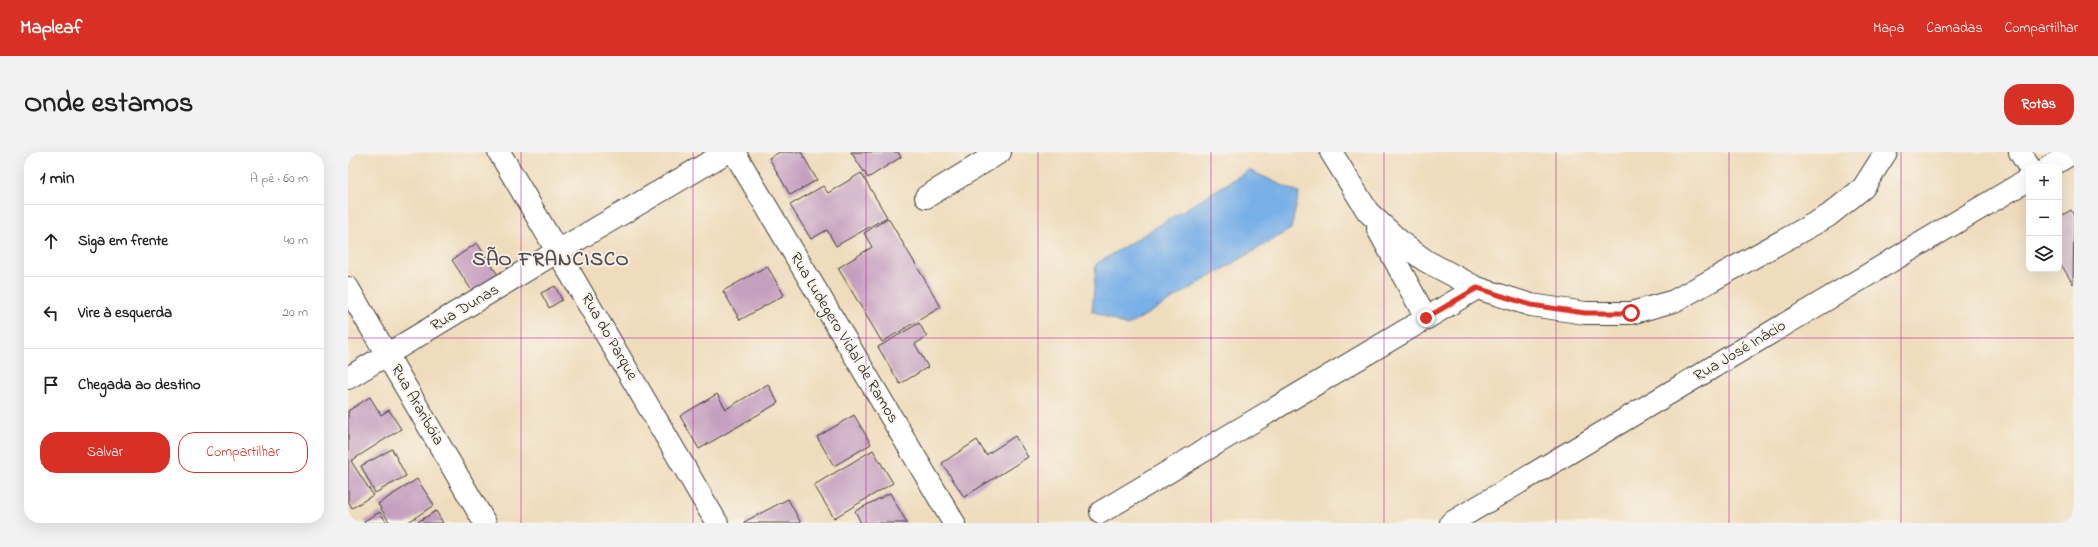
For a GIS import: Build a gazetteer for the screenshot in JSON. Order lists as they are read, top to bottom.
{
  "streets": {
    "street": [
      "Rua Dunas",
      "Rua do Parque",
      "Rua Ludegero Vidal de Ramos",
      "Rua José Inácio",
      "Rua Araribóia"
    ]
  },
  "crossings": [
    ["Rua Dunas", "Rua do Parque"],
    ["Rua Dunas", "Rua Araribóia"]
  ],
  "districts": ["SÃO FRANCISCO"],
  "page": {
    "header": "Mapleaf",
    "nav": ["Mapa", "Camadas", "Compartilhar"],
    "title": "Onde estamos",
    "buttons": [
      "Rotas",
      ["Salvar", "Compartilhar"]
    ],
    "heading": ["1 min", "A pé · 60 m"],
    "map_buttons": ["+", "−"],
    "list": [
      ["Siga em frente", "40 m"],
      ["Vire à esquerda", "20 m"],
      "Chegada ao destino"
    ]
  }
}
